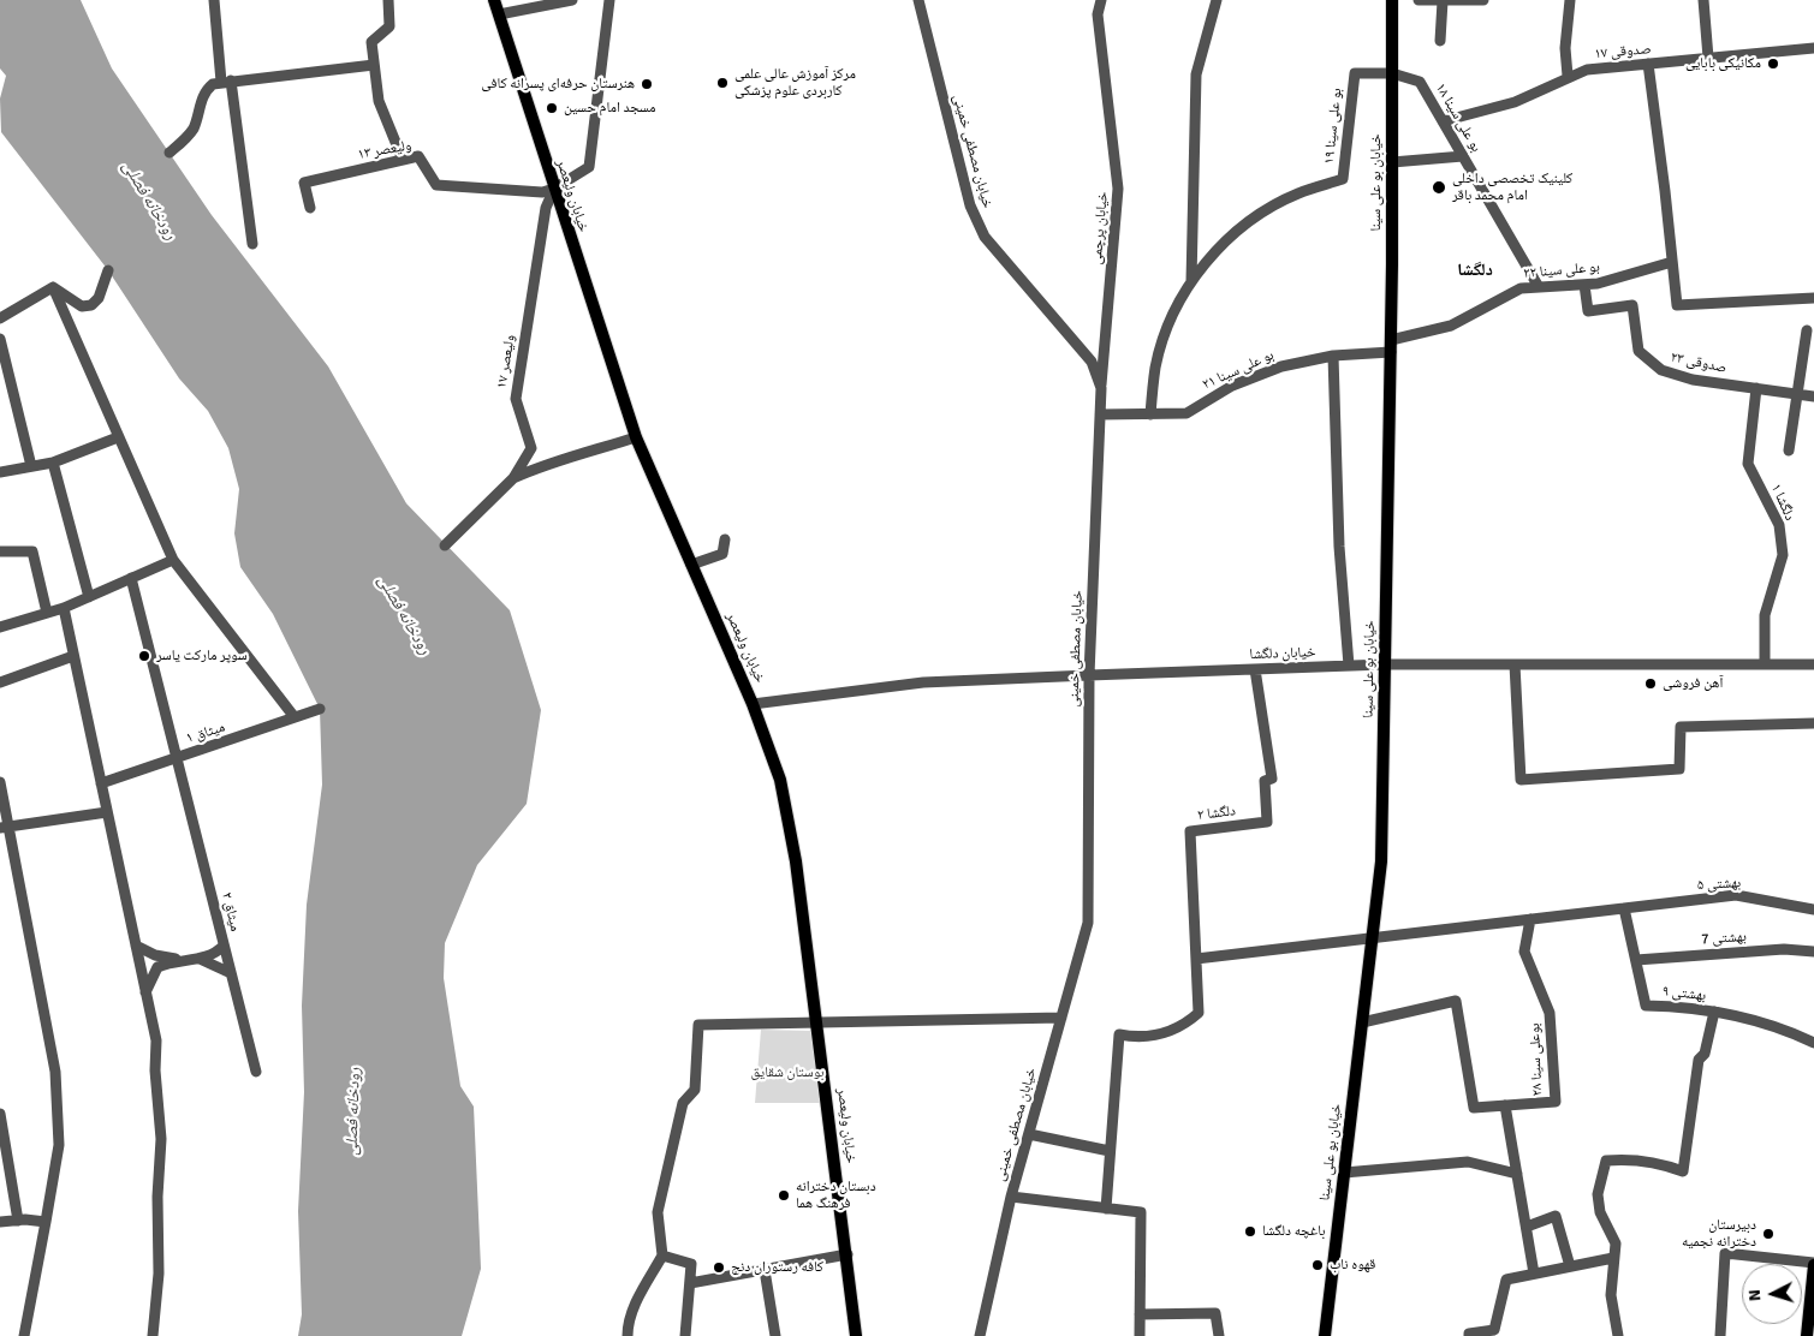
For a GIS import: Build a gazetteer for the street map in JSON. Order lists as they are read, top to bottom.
{
  "streets": {
    "main road": ["خیابان بو علی سینا", "خیابان ولیعصر"],
    "street": [
      "صدوقی ۱۷",
      "بو علی سینا ۱۸",
      "بو علی سینا ۱۹",
      "ولیعصر ۱۳",
      "خیابان مصطفی خمینی",
      "خیابان پرچمی",
      "بو علی سینا ۲۲",
      "ولیعصر ۱۷",
      "صدوقی ۲۳",
      "بو علی سینا ۲۱",
      "دلگشا ۱",
      "خیابان دلگشا",
      "میثاق ۱",
      "دلگشا ۲",
      "بهشتی ۵",
      "میثاق ۲",
      "بهشتی 7",
      "بهشتی ۹",
      "بوعلی سینا ۲۸"
    ]
  },
  "crossings": [
    ["صدوقی ۱۷", "بو علی سینا ۱۸"],
    ["بو علی سینا ۱۸", "بو علی سینا ۱۹"],
    ["بو علی سینا ۱۸", "خیابان بو علی سینا"],
    ["بو علی سینا ۱۸", "بو علی سینا ۲۲"],
    ["بو علی سینا ۱۹", "خیابان بو علی سینا"],
    ["بو علی سینا ۱۹", "بو علی سینا ۲۱"],
    ["ولیعصر ۱۳", "خیابان ولیعصر"],
    ["ولیعصر ۱۳", "ولیعصر ۱۷"],
    ["خیابان مصطفی خمینی", "خیابان پرچمی"],
    ["خیابان مصطفی خمینی", "بو علی سینا ۲۱"],
    ["خیابان مصطفی خمینی", "خیابان دلگشا"],
    ["خیابان بو علی سینا", "بو علی سینا ۲۲"],
    ["خیابان بو علی سینا", "بو علی سینا ۲۱"],
    ["خیابان بو علی سینا", "خیابان دلگشا"],
    ["خیابان بو علی سینا", "بهشتی ۵"],
    ["خیابان بو علی سینا", "بوعلی سینا ۲۸"],
    ["خیابان ولیعصر", "ولیعصر ۱۷"],
    ["خیابان ولیعصر", "خیابان دلگشا"],
    ["بو علی سینا ۲۲", "صدوقی ۲۳"],
    ["بو علی سینا ۲۲", "بو علی سینا ۲۱"],
    ["صدوقی ۲۳", "دلگشا ۱"],
    ["دلگشا ۱", "خیابان دلگشا"],
    ["خیابان دلگشا", "دلگشا ۲"],
    ["میثاق ۱", "میثاق ۲"],
    ["دلگشا ۲", "بهشتی ۵"],
    ["بهشتی ۵", "بهشتی ۹"],
    ["بهشتی ۵", "بوعلی سینا ۲۸"],
    ["بهشتی 7", "بهشتی ۹"]
  ],
  "districts": ["دلگشا"],
  "water": ["رودخانه فصلی"],
  "parks": ["بوستان شقایق"],
  "places": [
    "مکانیکی بابایی",
    "مرکز آموزش عالی علمی کاربردی علوم پزشکی",
    "هنرستان حرفه‌ای پسرانه کافی",
    "مسجد امام حسین",
    "کلینیک تخصصی داخلی امام محمد باقر",
    "سوپر مارکت یاسر",
    "آهن فروشی",
    "دبستان دخترانه فرهنگ هما",
    "باغچه دلگشا",
    "دبیرستان دخترانه نجمیه",
    "قهوه ناب",
    "کافه رستوران دنج"
  ],
  "north": "left"
}
